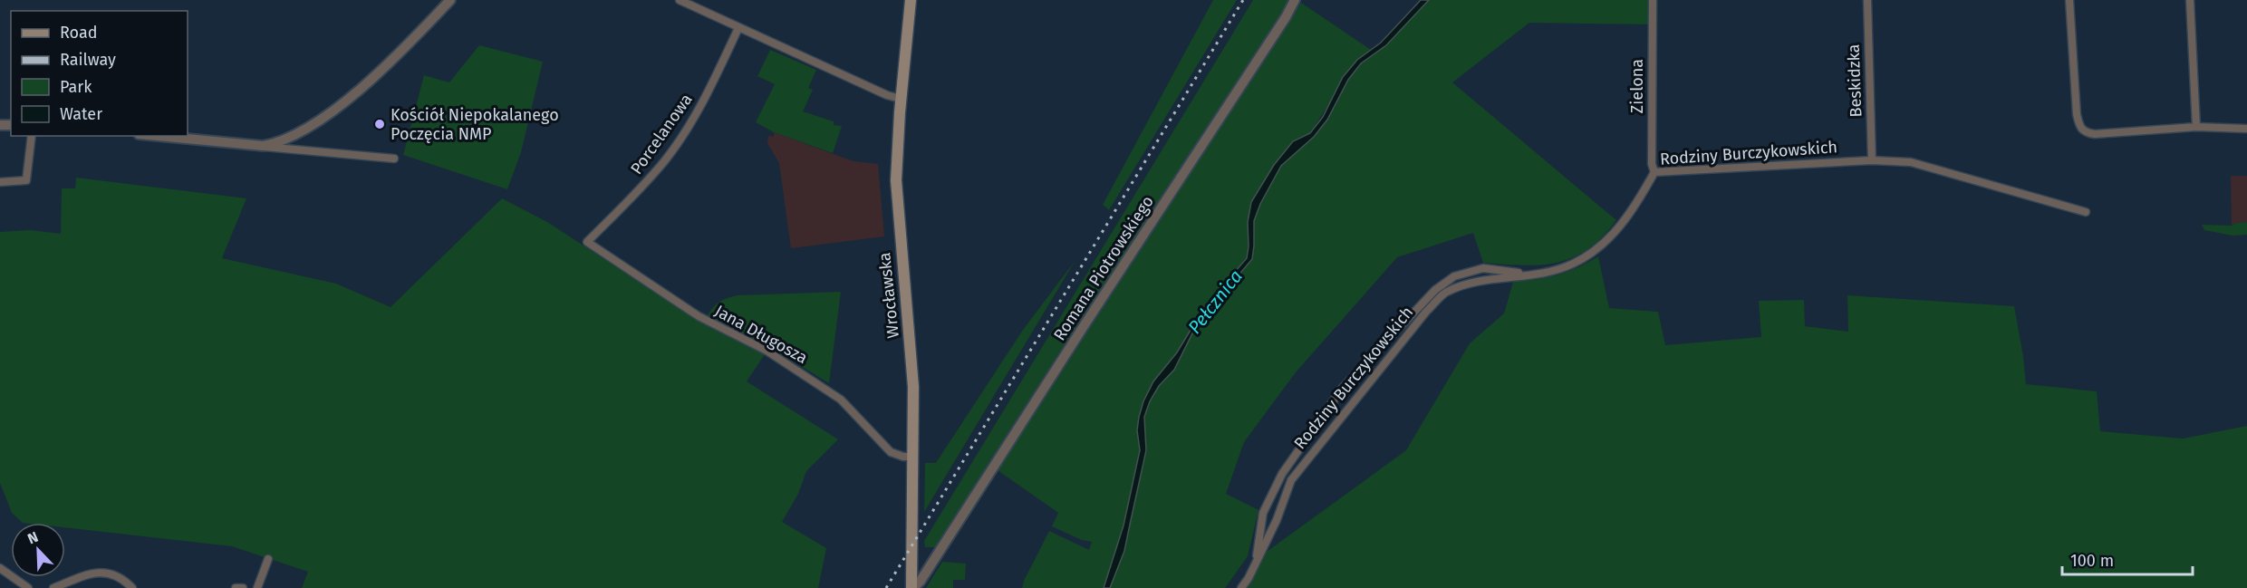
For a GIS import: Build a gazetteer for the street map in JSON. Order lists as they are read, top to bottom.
{
  "streets": {
    "main road": ["Wrocławska"],
    "street": [
      "Beskidzka",
      "Zielona",
      "Porcelanowa",
      "Rodziny Burczykowskich",
      "Romana Piotrowskiego",
      "Jana Długosza"
    ]
  },
  "crossings": [
    ["Beskidzka", "Rodziny Burczykowskich"],
    ["Zielona", "Rodziny Burczykowskich"],
    ["Porcelanowa", "Jana Długosza"],
    ["Romana Piotrowskiego", "Wrocławska"],
    ["Wrocławska", "Jana Długosza"]
  ],
  "water": ["Pełcznica"],
  "places": ["Kościół Niepokalanego Poczęcia NMP"],
  "legend": [
    "Road",
    "Railway",
    "Park",
    "Water"
  ],
  "scale_bar": "100 m",
  "north": "top left"
}
